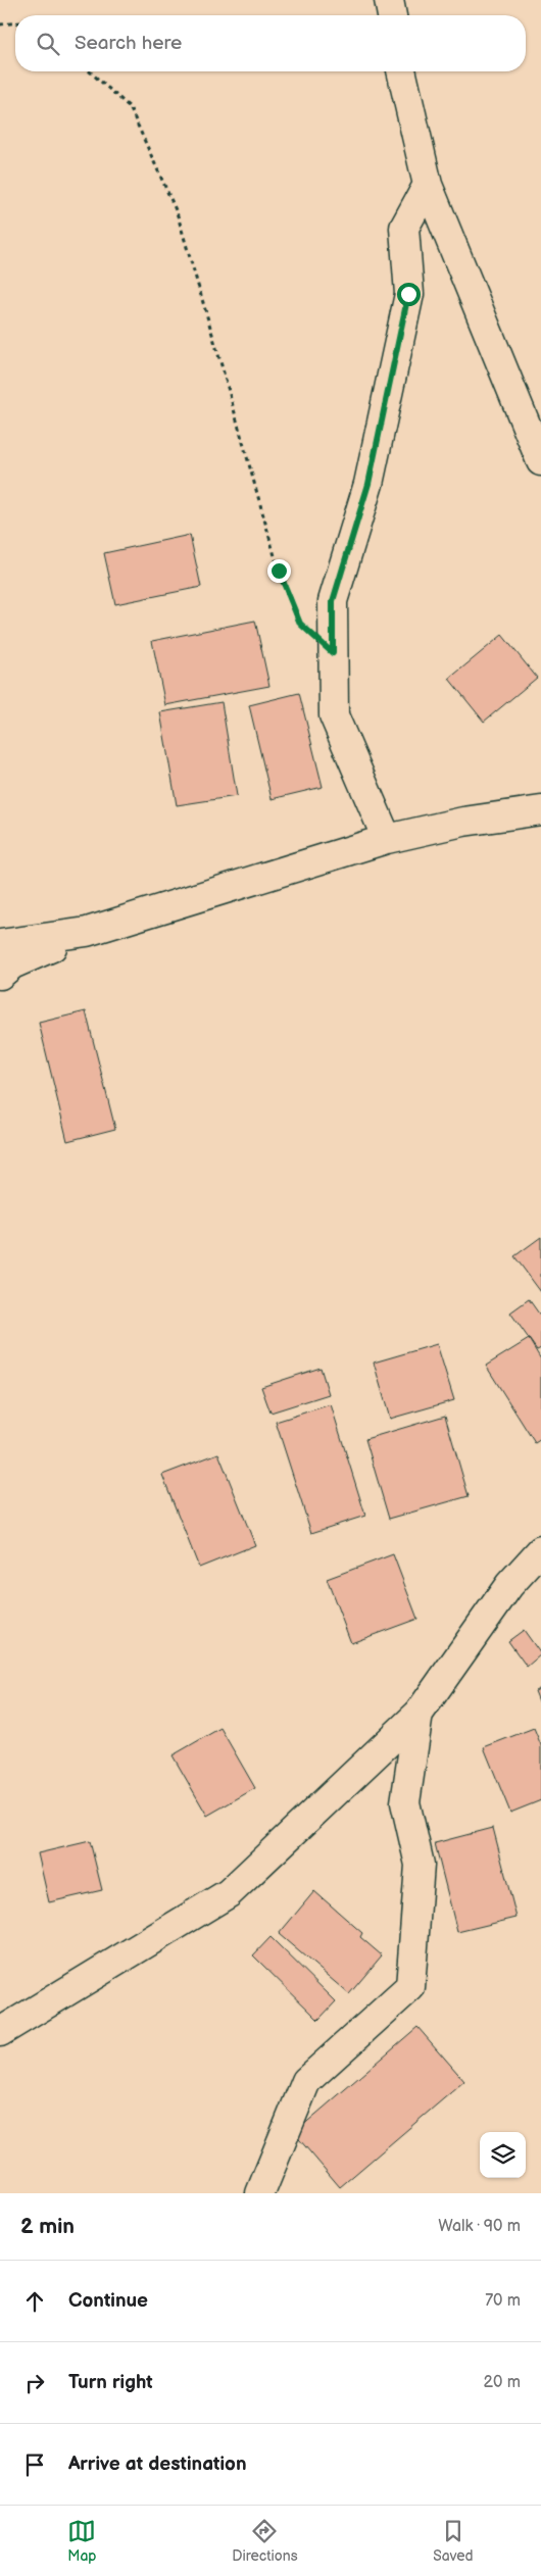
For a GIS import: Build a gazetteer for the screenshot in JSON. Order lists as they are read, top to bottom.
{
  "page": {
    "search": "Search here",
    "heading": ["2 min", "Walk · 90 m"],
    "list": [
      ["Continue", "70 m"],
      ["Turn right", "20 m"],
      "Arrive at destination"
    ],
    "nav": ["Map", "Directions", "Saved"]
  }
}
